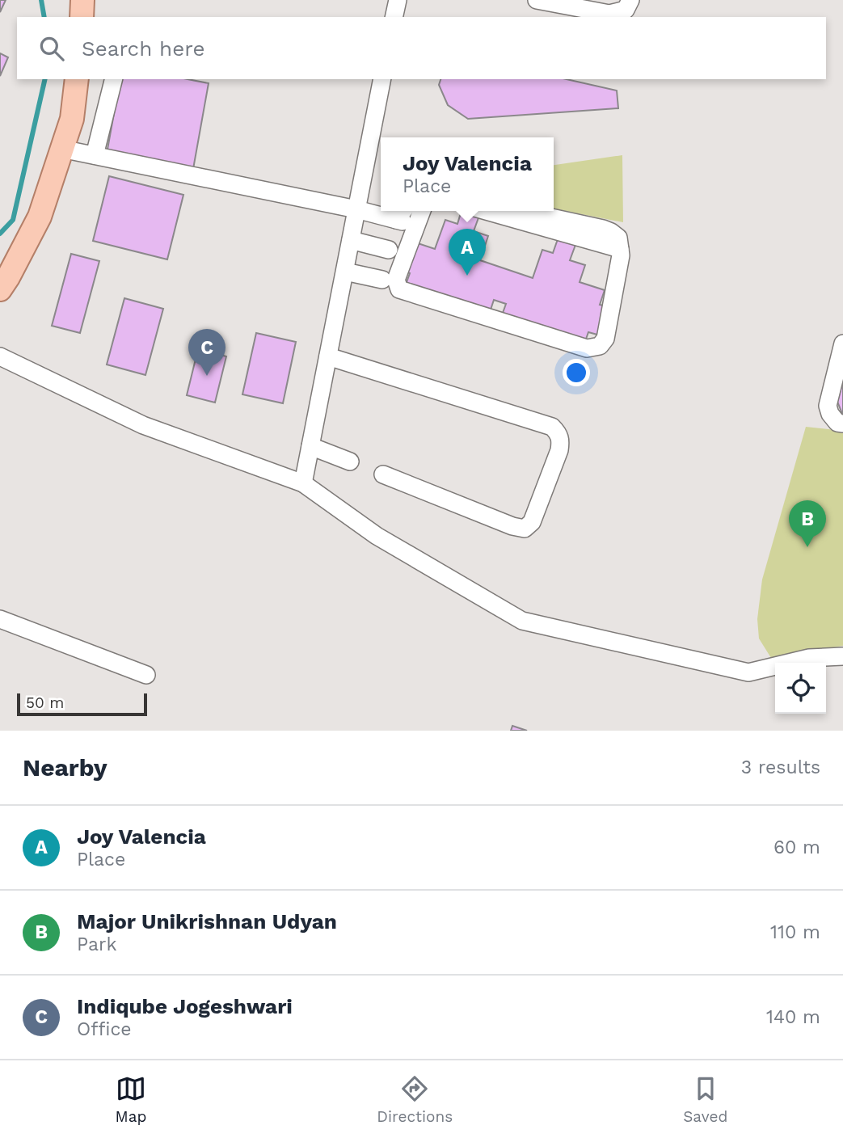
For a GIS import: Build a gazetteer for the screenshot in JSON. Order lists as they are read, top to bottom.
{
  "scale_bar": "50 m",
  "page": {
    "search": "Search here",
    "popup": ["Joy Valencia", "Place"],
    "pins": ["A", "C", "B"],
    "scale": "50 m",
    "heading": ["Nearby", "3 results"],
    "list": [
      {
        "mark": "A",
        "name": "Joy Valencia",
        "note": "Place",
        "value": "60 m"
      },
      {
        "mark": "B",
        "name": "Major Unikrishnan Udyan",
        "note": "Park",
        "value": "110 m"
      },
      {
        "mark": "C",
        "name": "Indiqube Jogeshwari",
        "note": "Office",
        "value": "140 m"
      }
    ],
    "nav": ["Map", "Directions", "Saved"]
  }
}
